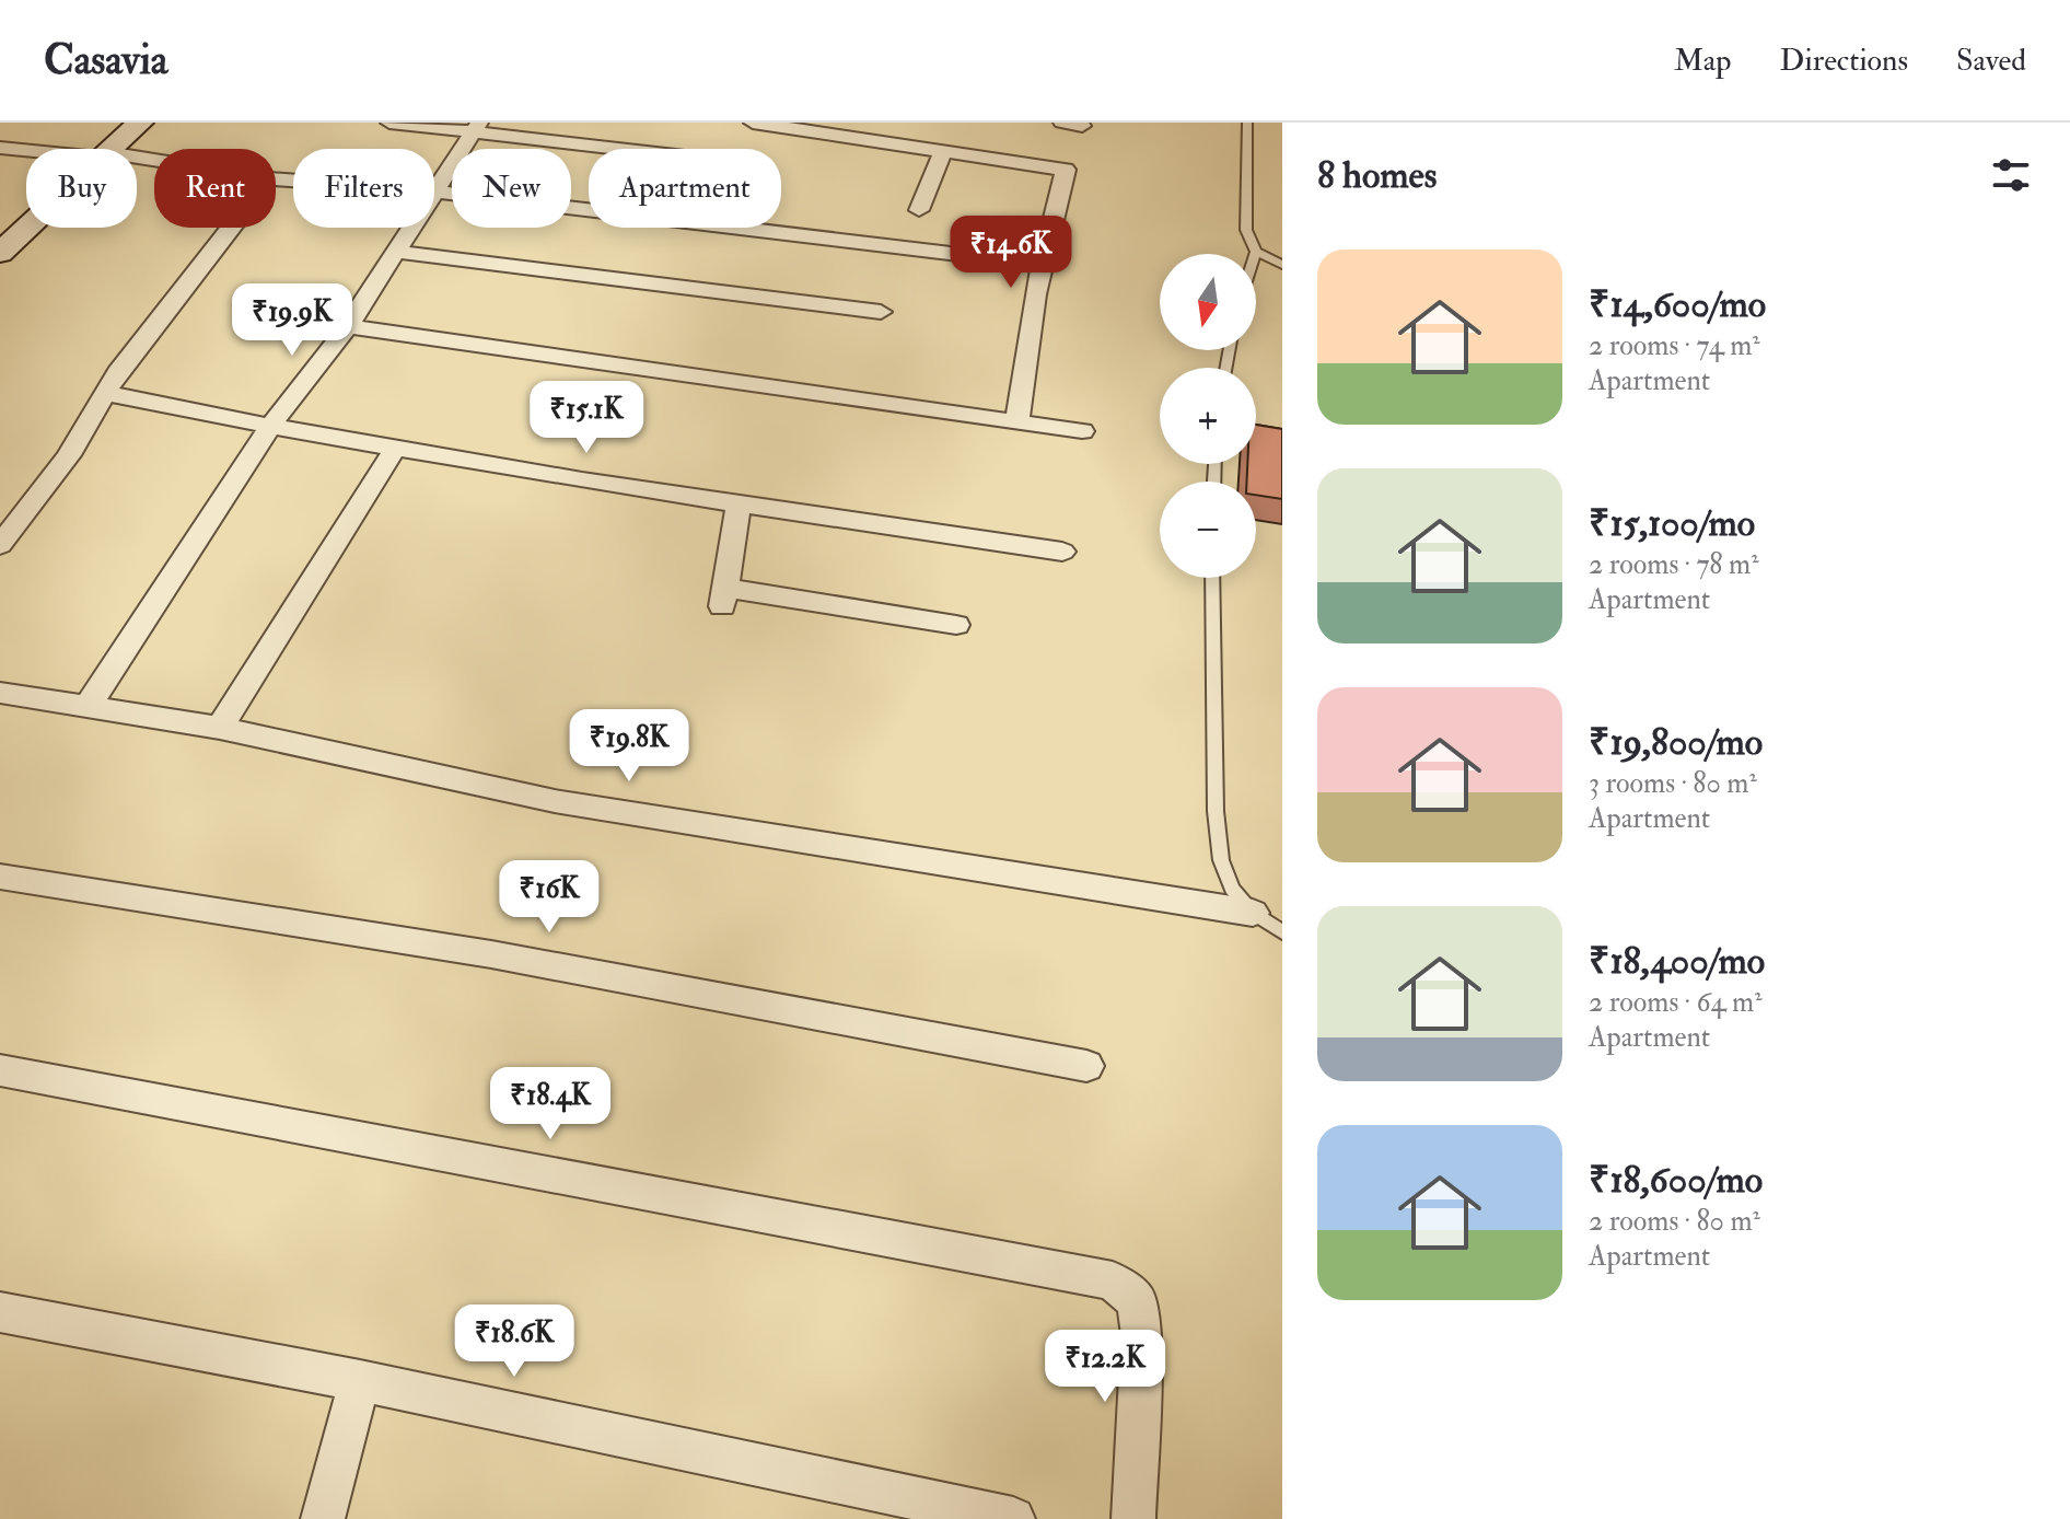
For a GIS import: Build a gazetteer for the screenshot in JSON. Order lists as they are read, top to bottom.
{
  "north": "bottom",
  "page": {
    "header": "Casavia",
    "nav": ["Map", "Directions", "Saved"],
    "heading": "8 homes",
    "chip": [
      "Buy",
      "Rent",
      "Filters",
      "New",
      "Apartment"
    ],
    "price": [
      "₹14.6K",
      "₹19.9K",
      "₹15.1K",
      "₹19.8K",
      "₹16K",
      "₹18.4K",
      "₹18.6K",
      "₹12.2K"
    ],
    "list": [
      {
        "name": "₹14,600/mo",
        "note": "2 rooms · 74 m² · Apartment"
      },
      {
        "name": "₹15,100/mo",
        "note": "2 rooms · 78 m² · Apartment"
      },
      {
        "name": "₹19,800/mo",
        "note": "3 rooms · 80 m² · Apartment"
      },
      {
        "name": "₹18,400/mo",
        "note": "2 rooms · 64 m² · Apartment"
      },
      {
        "name": "₹18,600/mo",
        "note": "2 rooms · 80 m² · Apartment"
      }
    ],
    "map_buttons": ["+", "−"]
  }
}
